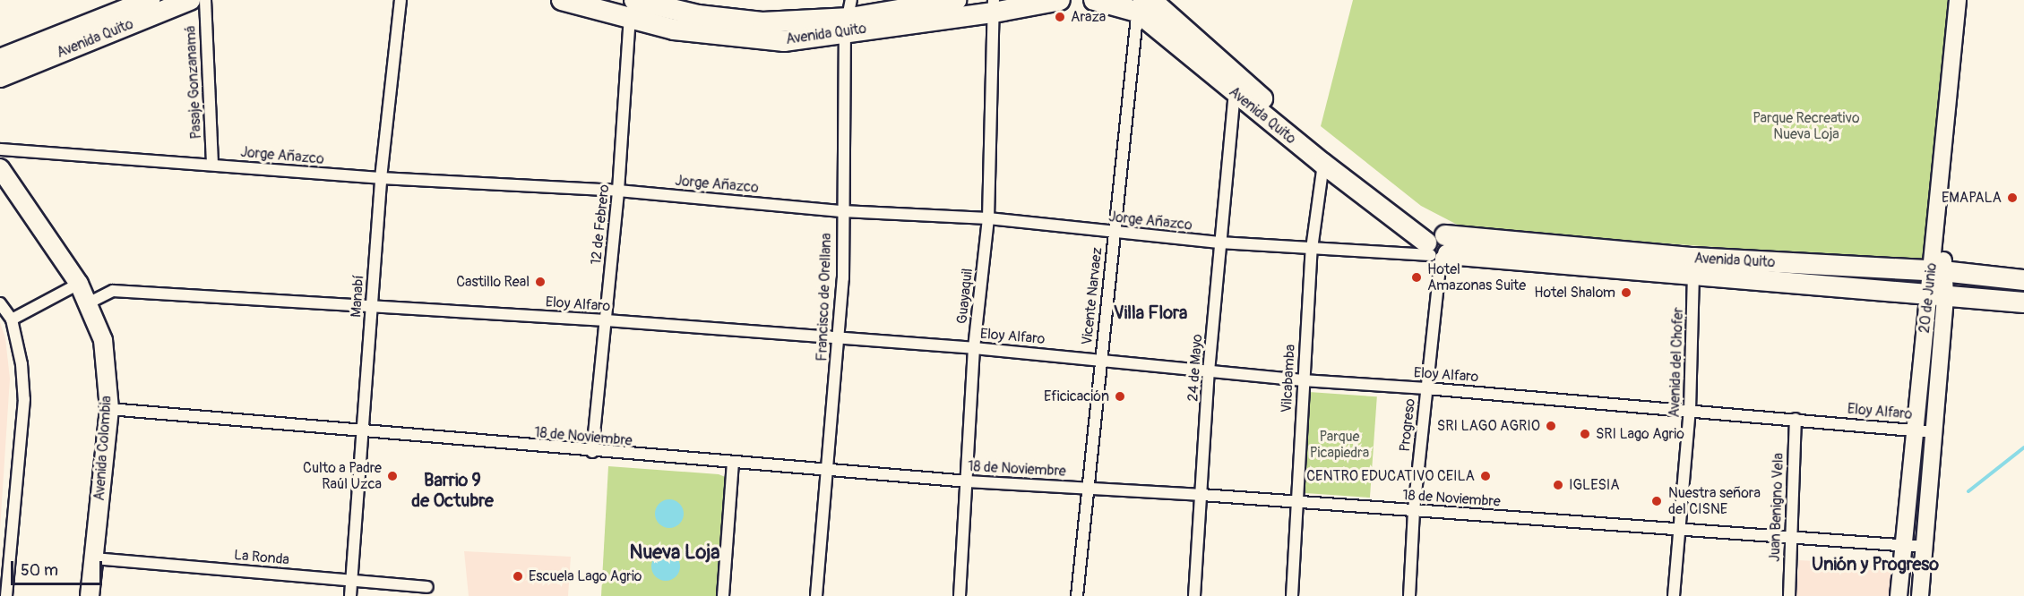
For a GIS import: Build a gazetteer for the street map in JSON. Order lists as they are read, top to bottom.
{
  "streets": {
    "highway": ["Avenida Quito"],
    "main road": ["Avenida Colombia"],
    "street": [
      "Pasaje Gonzanamá",
      "Jorge Añazco",
      "12 de Febrero",
      "Manabí",
      "Guayaquil",
      "Vicente Narvaez",
      "Francisco de Orellana",
      "20 de Junio",
      "Eloy Alfaro",
      "Avenida del Chofer",
      "24 de Mayo",
      "Vilcabamba",
      "Progreso",
      "18 de Noviembre",
      "Juan Benigno Vela",
      "La Ronda"
    ]
  },
  "crossings": [
    ["Avenida Quito", "Jorge Añazco"],
    ["Avenida Quito", "12 de Febrero"],
    ["Avenida Quito", "Guayaquil"],
    ["Avenida Quito", "Vicente Narvaez"],
    ["Avenida Quito", "Francisco de Orellana"],
    ["Avenida Quito", "20 de Junio"],
    ["Avenida Quito", "Avenida del Chofer"],
    ["Avenida Quito", "24 de Mayo"],
    ["Avenida Quito", "Vilcabamba"],
    ["Avenida Quito", "Progreso"],
    ["Pasaje Gonzanamá", "Jorge Añazco"],
    ["Jorge Añazco", "12 de Febrero"],
    ["Jorge Añazco", "Manabí"],
    ["Jorge Añazco", "Guayaquil"],
    ["Jorge Añazco", "Vicente Narvaez"],
    ["Jorge Añazco", "Francisco de Orellana"],
    ["Jorge Añazco", "24 de Mayo"],
    ["Jorge Añazco", "Vilcabamba"],
    ["Jorge Añazco", "Progreso"],
    ["12 de Febrero", "Eloy Alfaro"],
    ["12 de Febrero", "18 de Noviembre"],
    ["Manabí", "Eloy Alfaro"],
    ["Manabí", "18 de Noviembre"],
    ["Manabí", "La Ronda"],
    ["Guayaquil", "Eloy Alfaro"],
    ["Guayaquil", "18 de Noviembre"],
    ["Vicente Narvaez", "Eloy Alfaro"],
    ["Vicente Narvaez", "18 de Noviembre"],
    ["Francisco de Orellana", "Eloy Alfaro"],
    ["Francisco de Orellana", "18 de Noviembre"],
    ["20 de Junio", "Eloy Alfaro"],
    ["20 de Junio", "18 de Noviembre"],
    ["Eloy Alfaro", "Avenida del Chofer"],
    ["Eloy Alfaro", "24 de Mayo"],
    ["Eloy Alfaro", "Vilcabamba"],
    ["Eloy Alfaro", "Progreso"],
    ["Eloy Alfaro", "Avenida Colombia"],
    ["Eloy Alfaro", "Juan Benigno Vela"],
    ["Avenida del Chofer", "18 de Noviembre"],
    ["24 de Mayo", "18 de Noviembre"],
    ["Vilcabamba", "18 de Noviembre"],
    ["Progreso", "18 de Noviembre"],
    ["18 de Noviembre", "Avenida Colombia"],
    ["18 de Noviembre", "Juan Benigno Vela"],
    ["Avenida Colombia", "La Ronda"]
  ],
  "districts": [
    "Villa Flora",
    "Barrio 9 de Octubre",
    "Nueva Loja",
    "Unión y Progreso"
  ],
  "parks": ["Parque Recreativo Nueva Loja", "Parque Picapiedra"],
  "places": [
    "Araza",
    "EMAPALA",
    "Hotel Amazonas Suite",
    "Castillo Real",
    "Hotel Shalom",
    "Eficicación",
    "SRI LAGO AGRIO",
    "SRI Lago Agrio",
    "Culto a Padre Raúl Uzca",
    "CENTRO EDUCATIVO CEILA",
    "IGLESIA",
    "Nuestra señora del CISNE",
    "Escuela Lago Agrio"
  ],
  "scale_bar": "50 m"
}
